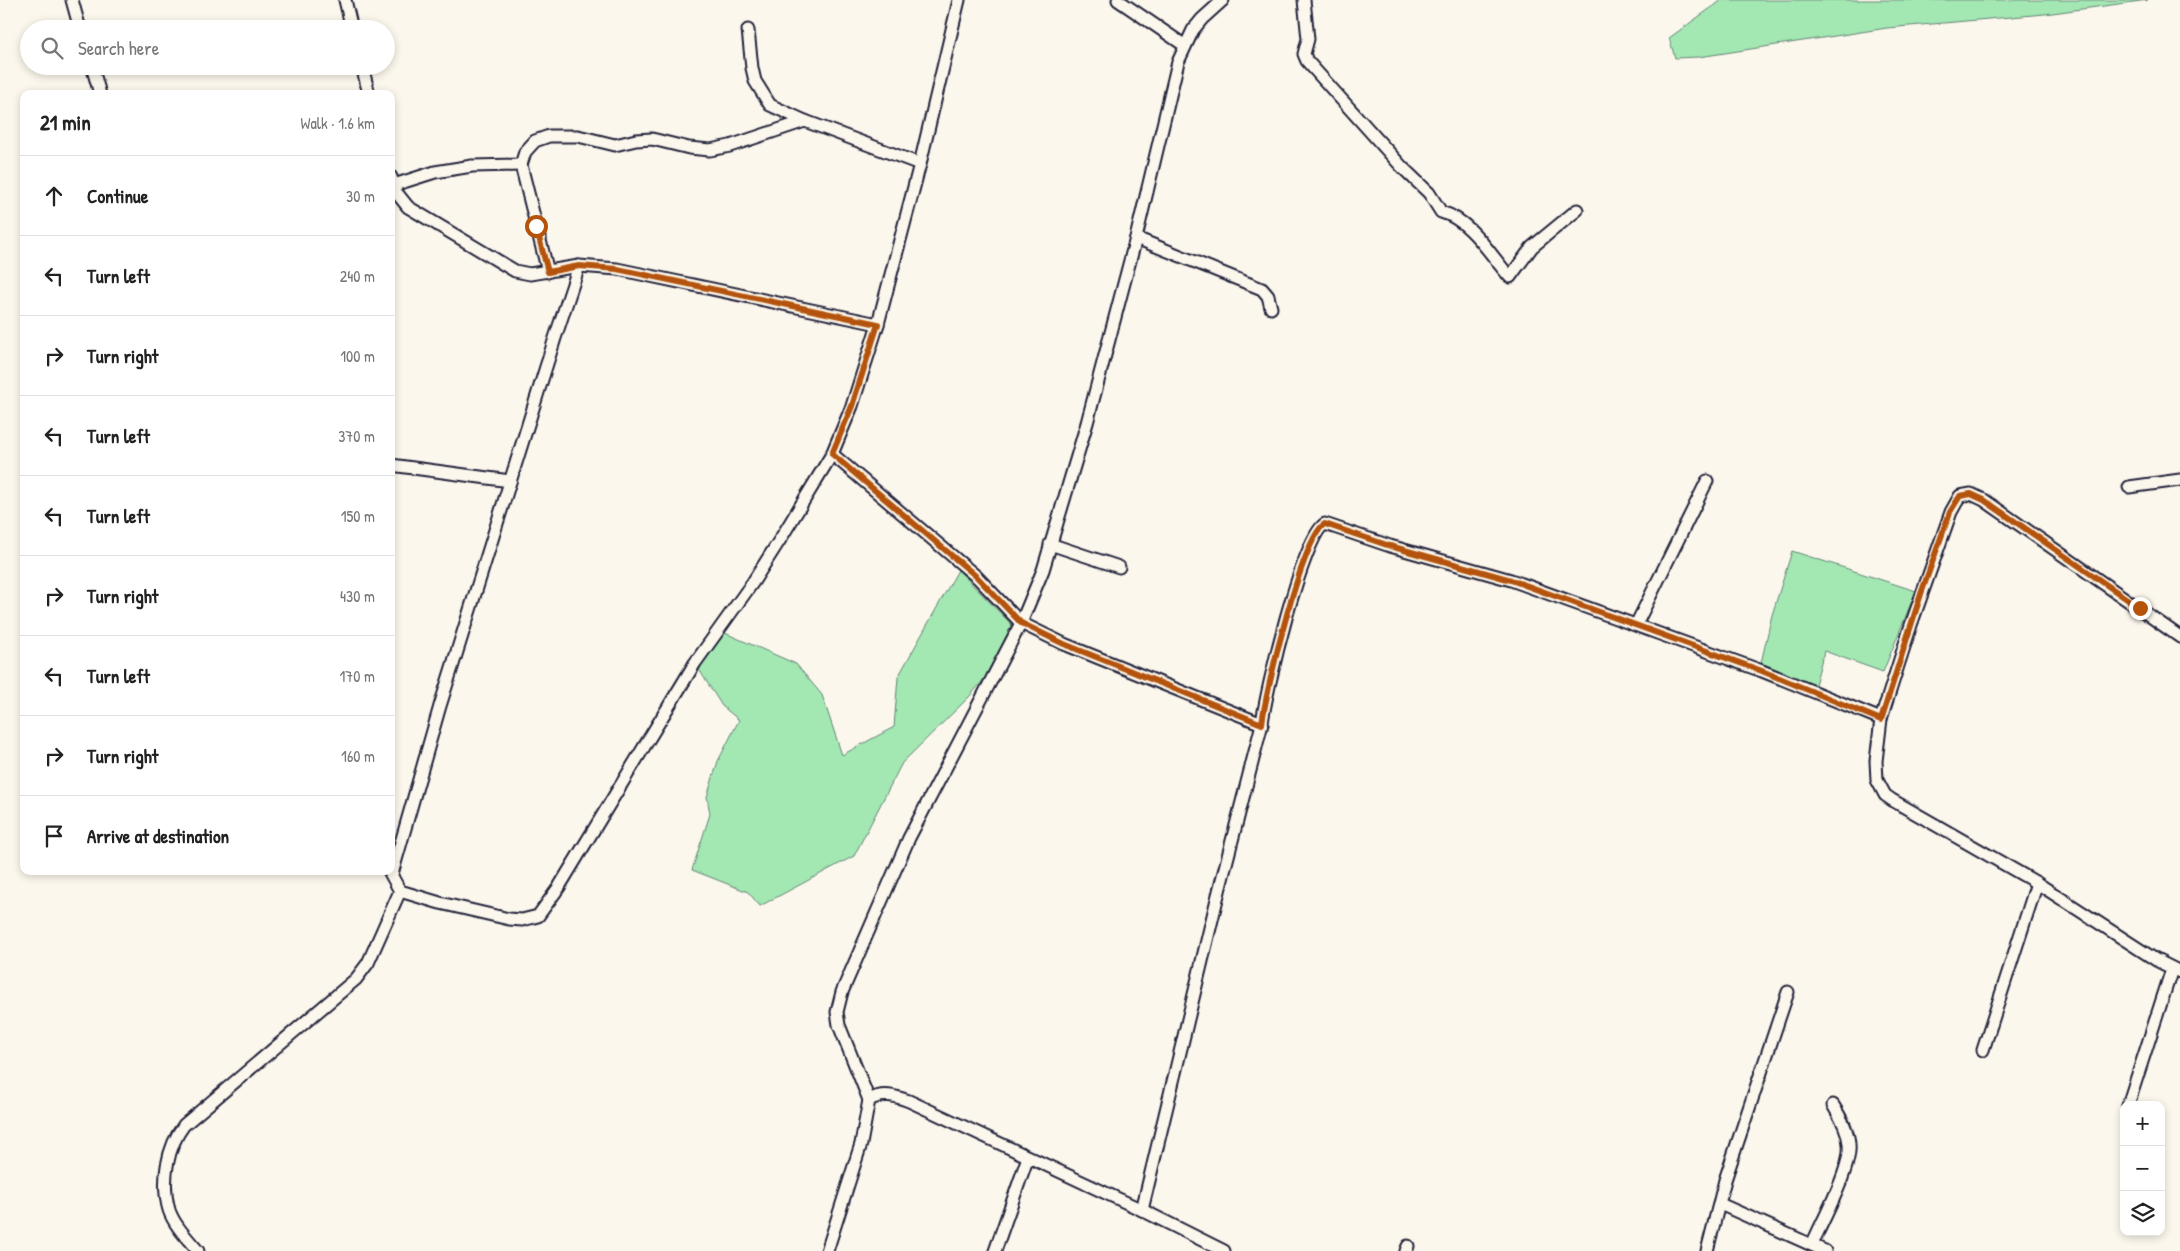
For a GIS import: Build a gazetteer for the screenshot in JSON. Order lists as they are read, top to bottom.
{
  "page": {
    "search": "Search here",
    "heading": ["21 min", "Walk · 1.6 km"],
    "list": [
      ["Continue", "30 m"],
      ["Turn left", "240 m"],
      ["Turn right", "100 m"],
      ["Turn left", "370 m"],
      ["Turn left", "150 m"],
      ["Turn right", "430 m"],
      ["Turn left", "170 m"],
      ["Turn right", "160 m"],
      "Arrive at destination"
    ],
    "map_buttons": ["+", "−"]
  }
}
